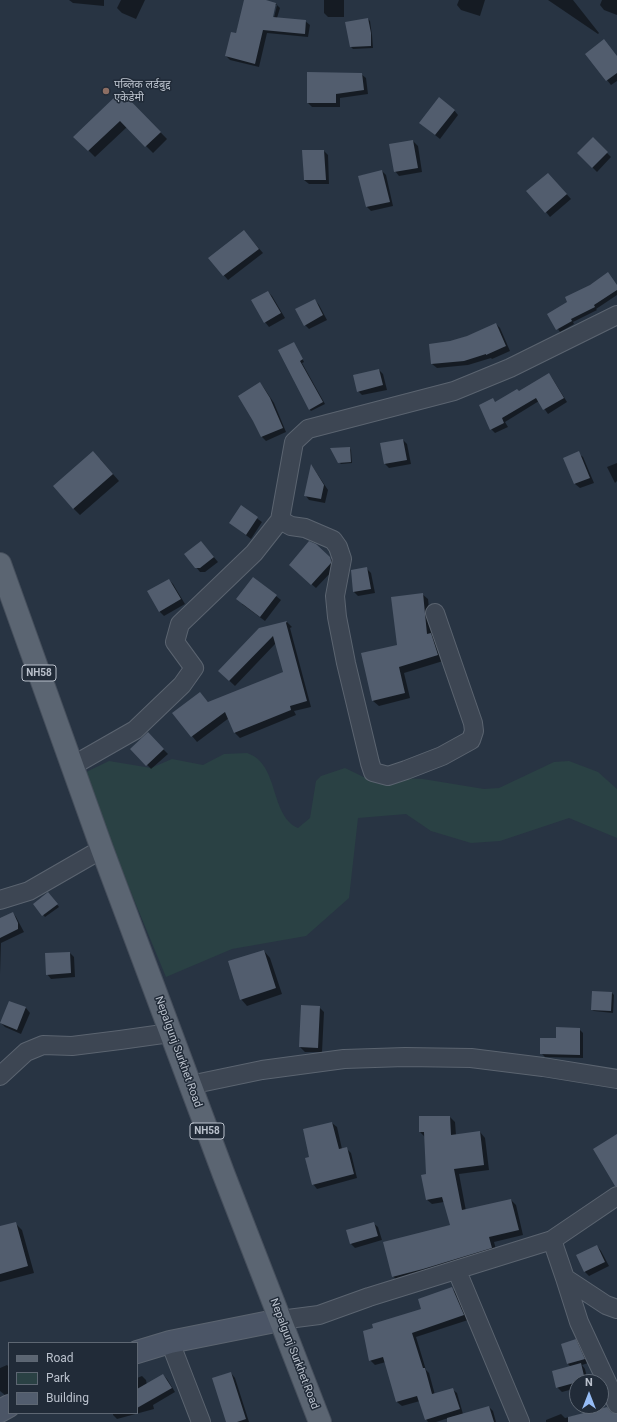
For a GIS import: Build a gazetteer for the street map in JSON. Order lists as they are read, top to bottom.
{
  "streets": {
    "main road": ["NH58", "Nepalgunj Surkhet Road"]
  },
  "crossings": [
    ["NH58", "Nepalgunj Surkhet Road"]
  ],
  "places": ["पब्लिक लर्डबुद्द एकेडेमी"],
  "legend": ["Road", "Park", "Building"],
  "north": "top"
}
